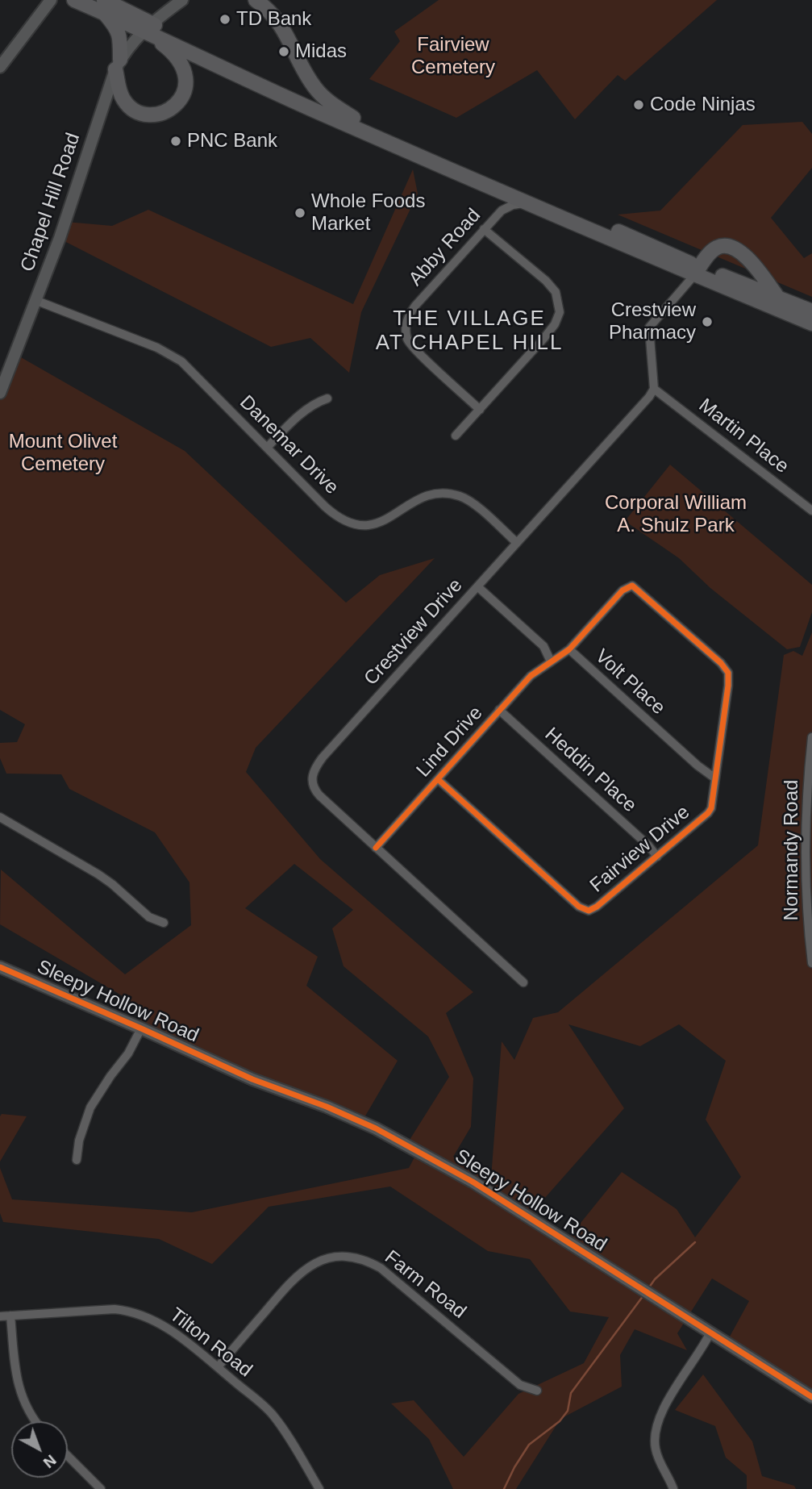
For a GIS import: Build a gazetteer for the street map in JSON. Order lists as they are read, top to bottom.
{
  "streets": {
    "street": [
      "Chapel Hill Road",
      "Abby Road",
      "Martin Place",
      "Danemar Drive",
      "Crestview Drive",
      "Volt Place",
      "Lind Drive",
      "Heddin Place",
      "Fairview Drive",
      "Normandy Road",
      "Sleepy Hollow Road",
      "Farm Road",
      "Tilton Road"
    ]
  },
  "crossings": [
    ["Chapel Hill Road", "Danemar Drive"],
    ["Martin Place", "Crestview Drive"],
    ["Danemar Drive", "Crestview Drive"],
    ["Crestview Drive", "Lind Drive"],
    ["Volt Place", "Lind Drive"],
    ["Volt Place", "Fairview Drive"],
    ["Lind Drive", "Heddin Place"],
    ["Lind Drive", "Fairview Drive"],
    ["Heddin Place", "Fairview Drive"],
    ["Farm Road", "Tilton Road"]
  ],
  "districts": ["THE VILLAGE AT CHAPEL HILL"],
  "parks": ["Fairview Cemetery", "Mount Olivet Cemetery", "Corporal William A. Shulz Park"],
  "places": [
    "TD Bank",
    "Midas",
    "Code Ninjas",
    "PNC Bank",
    "Whole Foods Market",
    "Crestview Pharmacy"
  ],
  "north": "bottom right"
}
